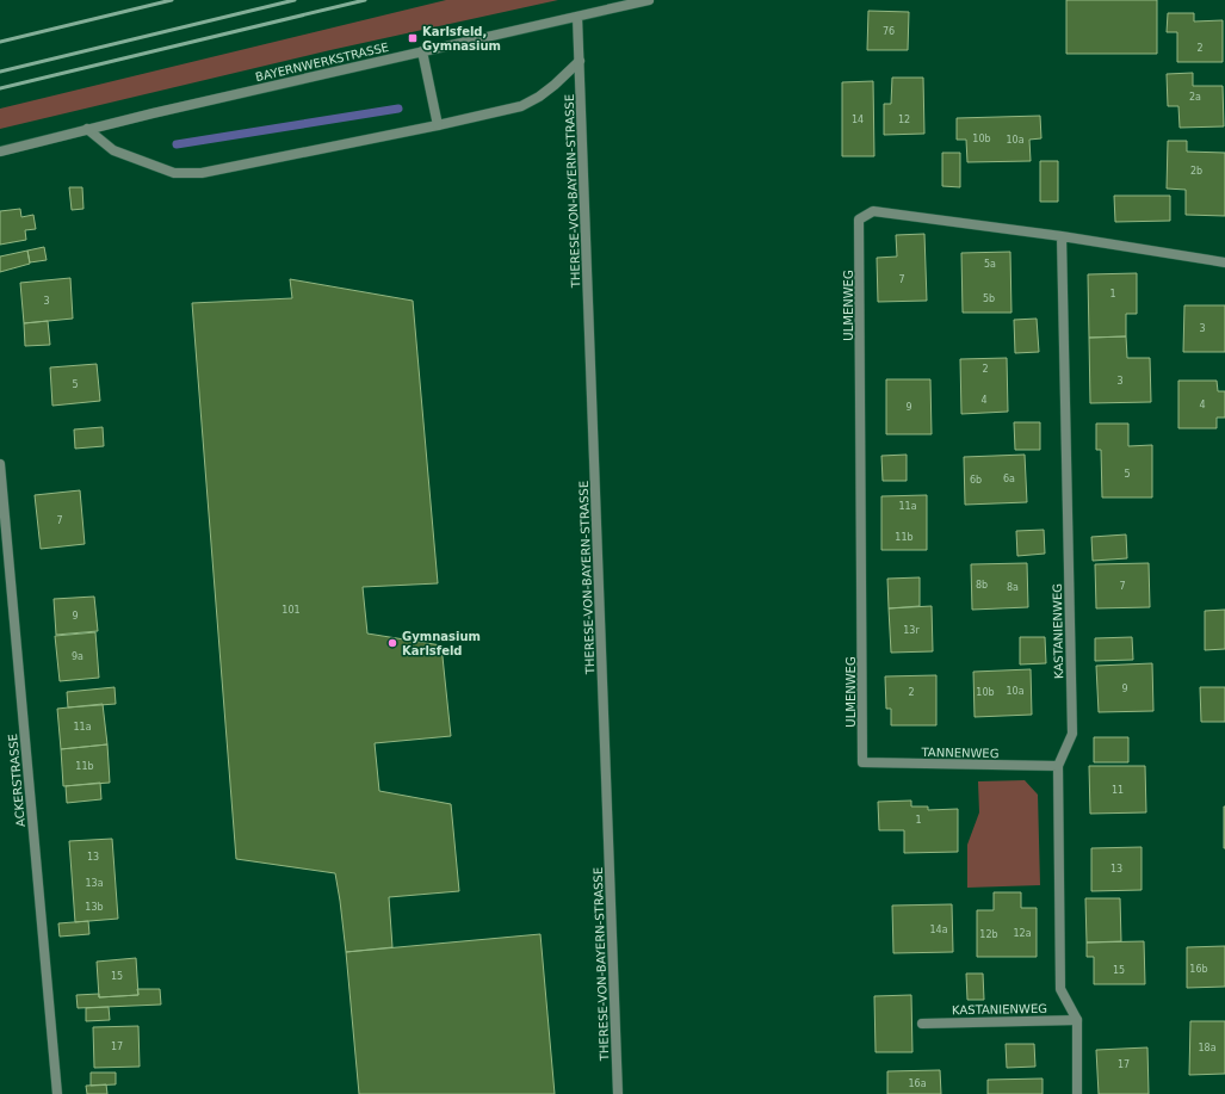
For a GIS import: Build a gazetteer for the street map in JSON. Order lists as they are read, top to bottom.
{
  "streets": {
    "street": [
      "BAYERNWERKSTRASSE",
      "THERESE-VON-BAYERN-STRASSE",
      "ULMENWEG",
      "KASTANIENWEG",
      "TANNENWEG",
      "ACKERSTRASSE"
    ]
  },
  "crossings": [
    ["BAYERNWERKSTRASSE", "THERESE-VON-BAYERN-STRASSE"],
    ["ULMENWEG", "KASTANIENWEG"],
    ["ULMENWEG", "TANNENWEG"],
    ["KASTANIENWEG", "TANNENWEG"]
  ],
  "places": {
    "transit": ["Karlsfeld, Gymnasium"],
    "other": ["Gymnasium Karlsfeld"]
  },
  "house_numbers": [
    "76",
    "2",
    "2a",
    "14",
    "12",
    "10b",
    "10a",
    "2b",
    "5a",
    "7",
    "1",
    "5b",
    "3",
    "3",
    "2",
    "3",
    "5",
    "4",
    "4",
    "9",
    "5",
    "6a",
    "6b",
    "11a",
    "7",
    "11b",
    "8b",
    "7",
    "8a",
    "101",
    "9",
    "13r",
    "9a",
    "9",
    "10a",
    "2",
    "10b",
    "11a",
    "11b",
    "11",
    "1",
    "13",
    "13",
    "13a",
    "13b",
    "14a",
    "12a",
    "12b",
    "16b",
    "15",
    "15",
    "17",
    "18a",
    "17",
    "16a"
  ]
}
